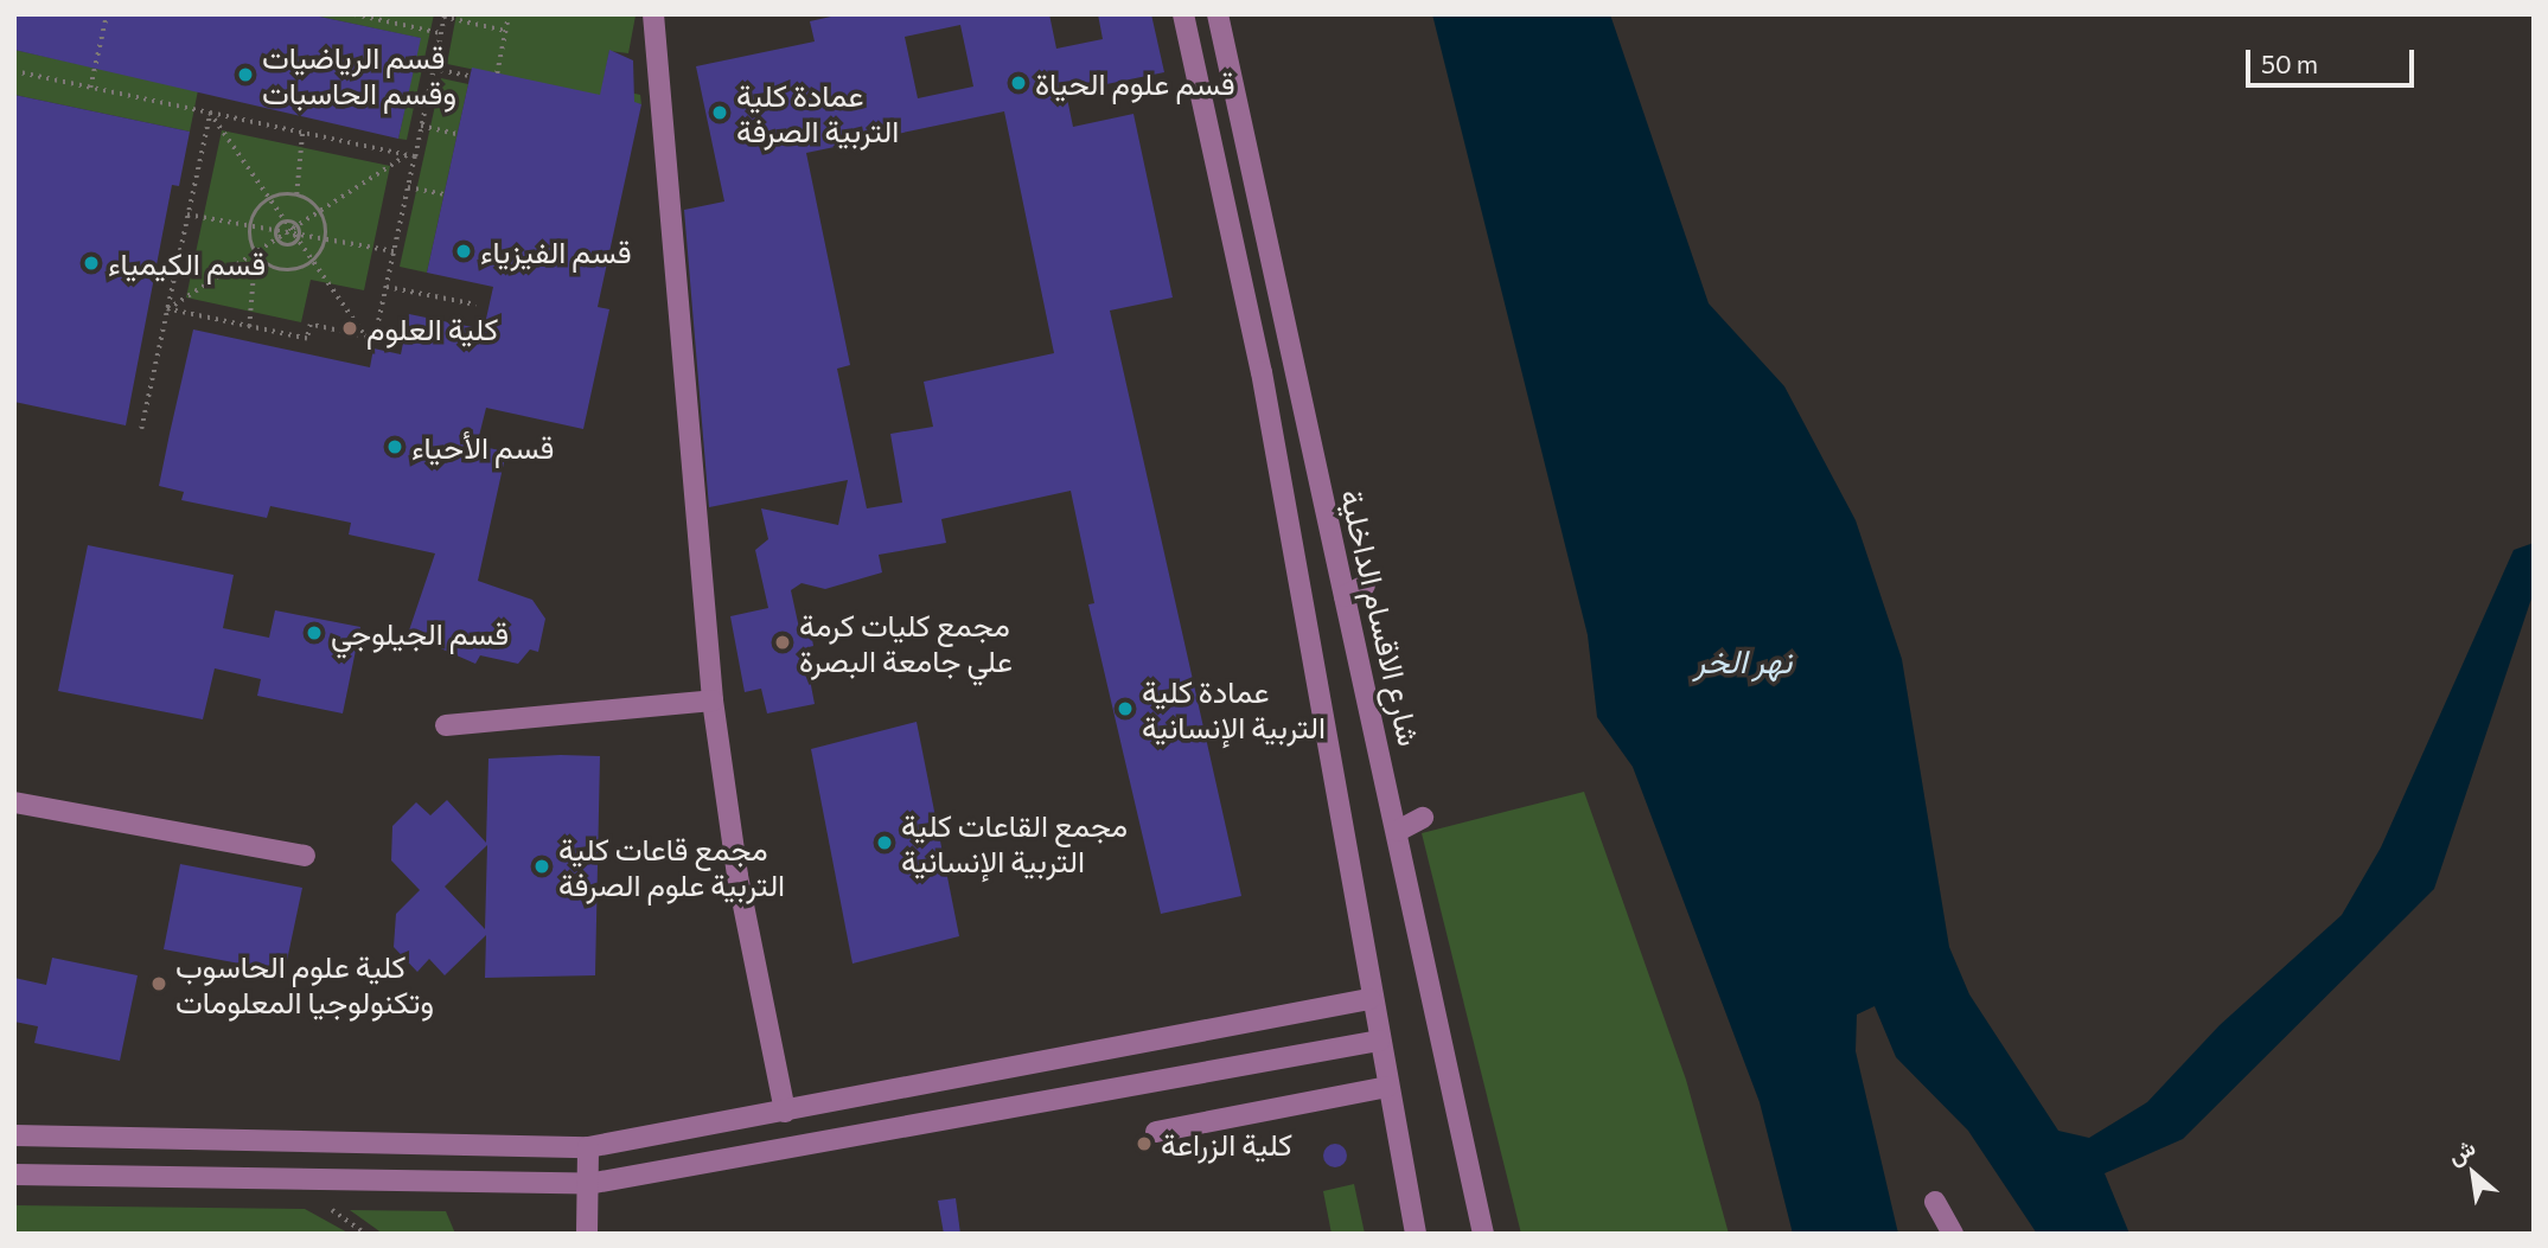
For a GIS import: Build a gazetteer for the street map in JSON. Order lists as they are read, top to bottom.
{
  "streets": {
    "street": ["شارع الاقسام الداخلية"]
  },
  "water": ["نهر الخر"],
  "places": [
    "قسم الرياضيات وقسم الحاسبات",
    "قسم علوم الحياة",
    "عمادة كلية التربية الصرفة",
    "قسم الفيزياء",
    "قسم الكيمياء",
    "كلية العلوم",
    "قسم الأحياء",
    "قسم الجيلوجي",
    "مجمع كليات كرمة علي جامعة البصرة",
    "عمادة كلية التربية الإنسانية",
    "مجمع القاعات كلية التربية الإنسانية",
    "مجمع قاعات كلية التربية علوم الصرفة",
    "كلية علوم الحاسوب وتكنولوجيا المعلومات",
    "كلية الزراعة"
  ],
  "scale_bar": "50 m",
  "north": "top left"
}
